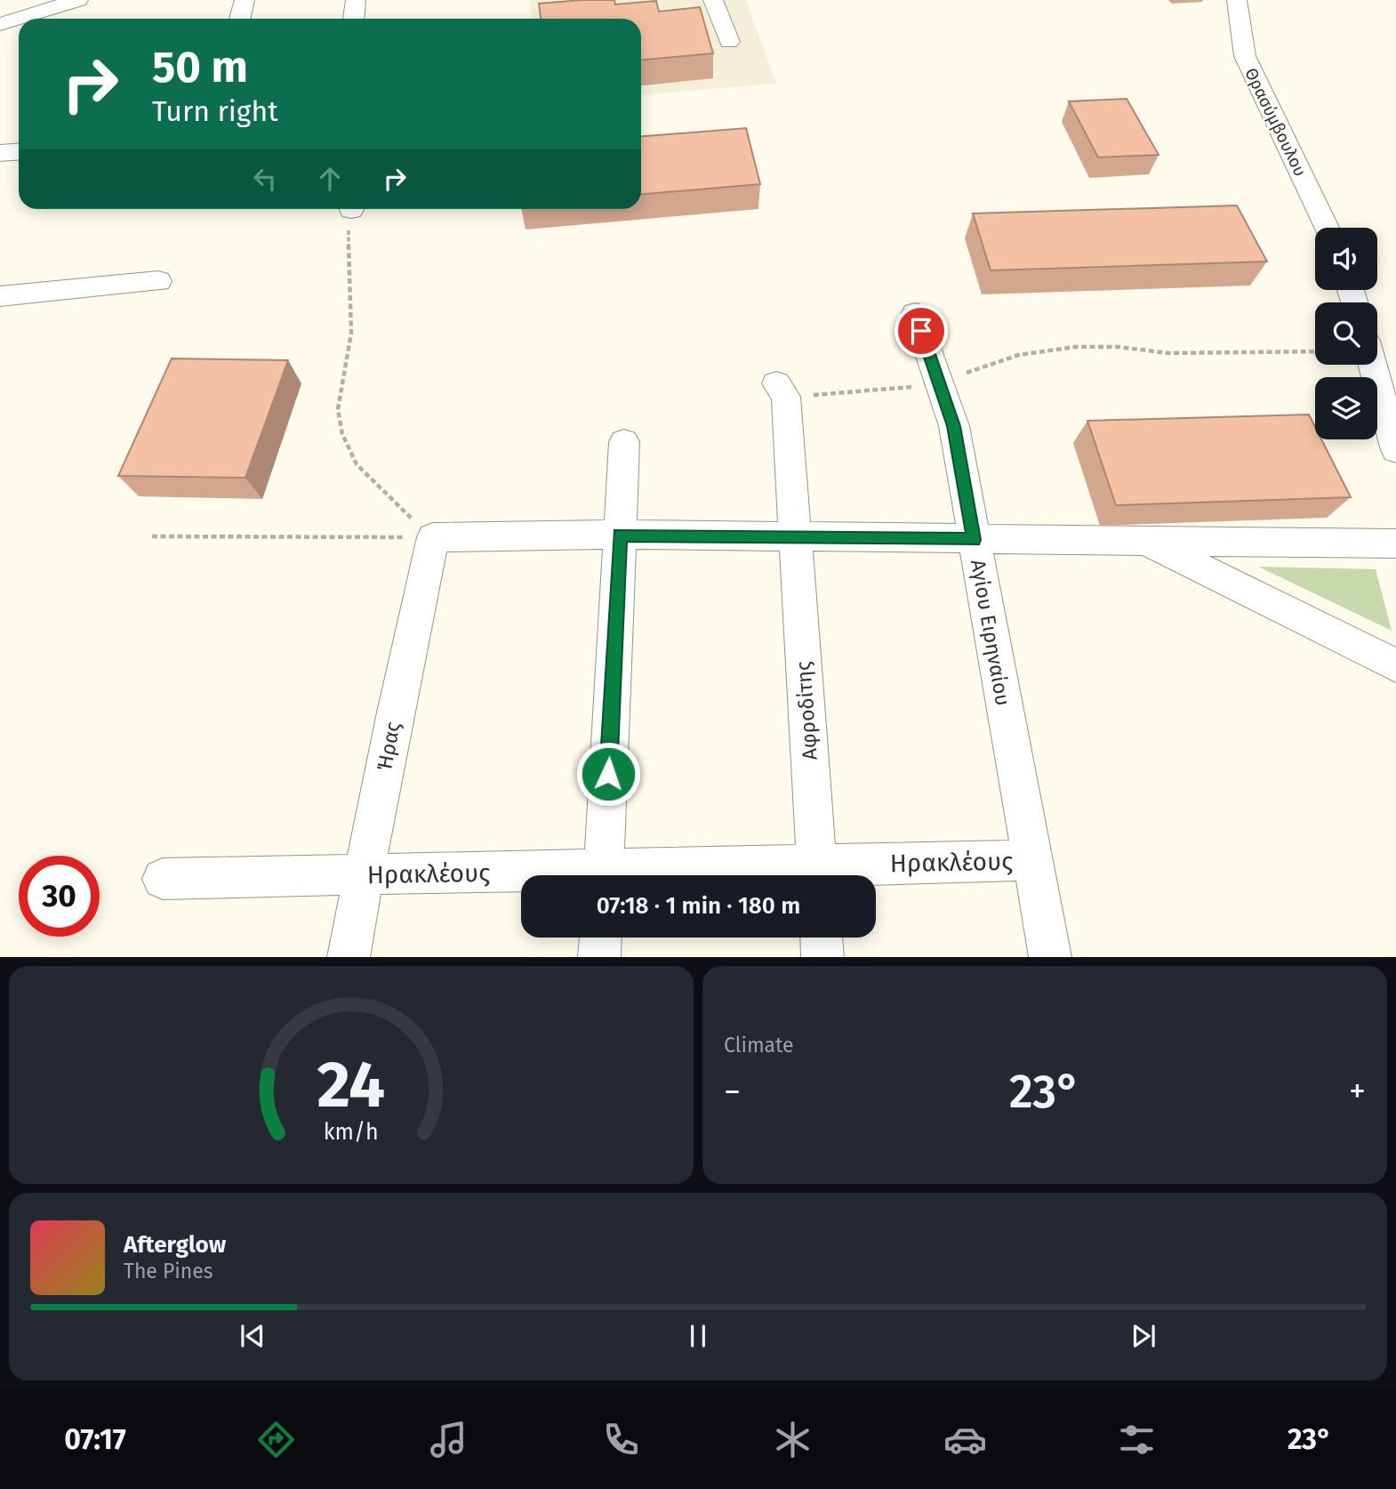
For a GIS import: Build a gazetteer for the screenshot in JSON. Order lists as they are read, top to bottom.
{
  "streets": {
    "street": [
      "Θρασύμβουλου",
      "Αγίου Ειρηναίου",
      "Αφροδίτης",
      "Ήρας",
      "Ηρακλέους"
    ]
  },
  "crossings": [
    ["Αγίου Ειρηναίου", "Ηρακλέους"],
    ["Αφροδίτης", "Ηρακλέους"],
    ["Ήρας", "Ηρακλέους"]
  ],
  "page": {
    "turn": ["50 m", "Turn right"],
    "limit": "30",
    "trip": "07:18 · 1 min · 180 m",
    "tile": "Climate",
    "heat": ["−", "23°", "+"],
    "song": ["Afterglow", "The Pines"],
    "tabs": ["07:17", "23°"],
    "gauge": ["24", "km/h"]
  }
}
